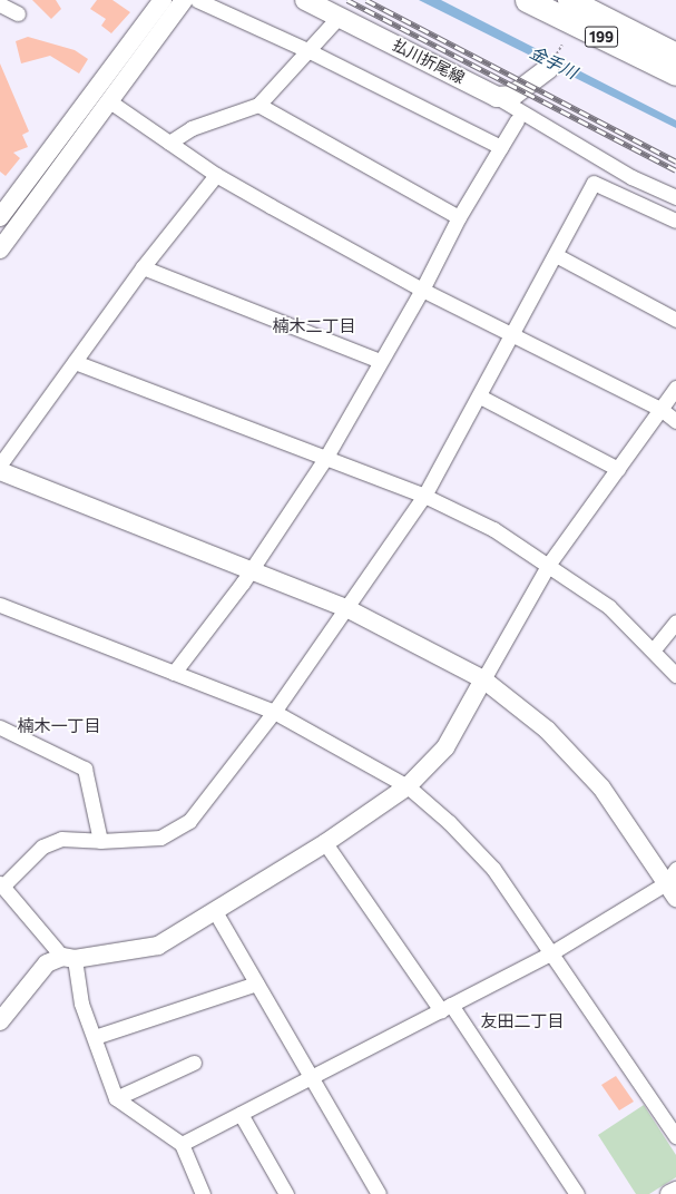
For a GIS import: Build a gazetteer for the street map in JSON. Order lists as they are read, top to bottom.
{
  "streets": {
    "highway": ["199"],
    "main road": ["払川折尾線"]
  },
  "districts": ["楠木二丁目", "楠木一丁目", "友田二丁目"],
  "water": ["金手川"]
}
